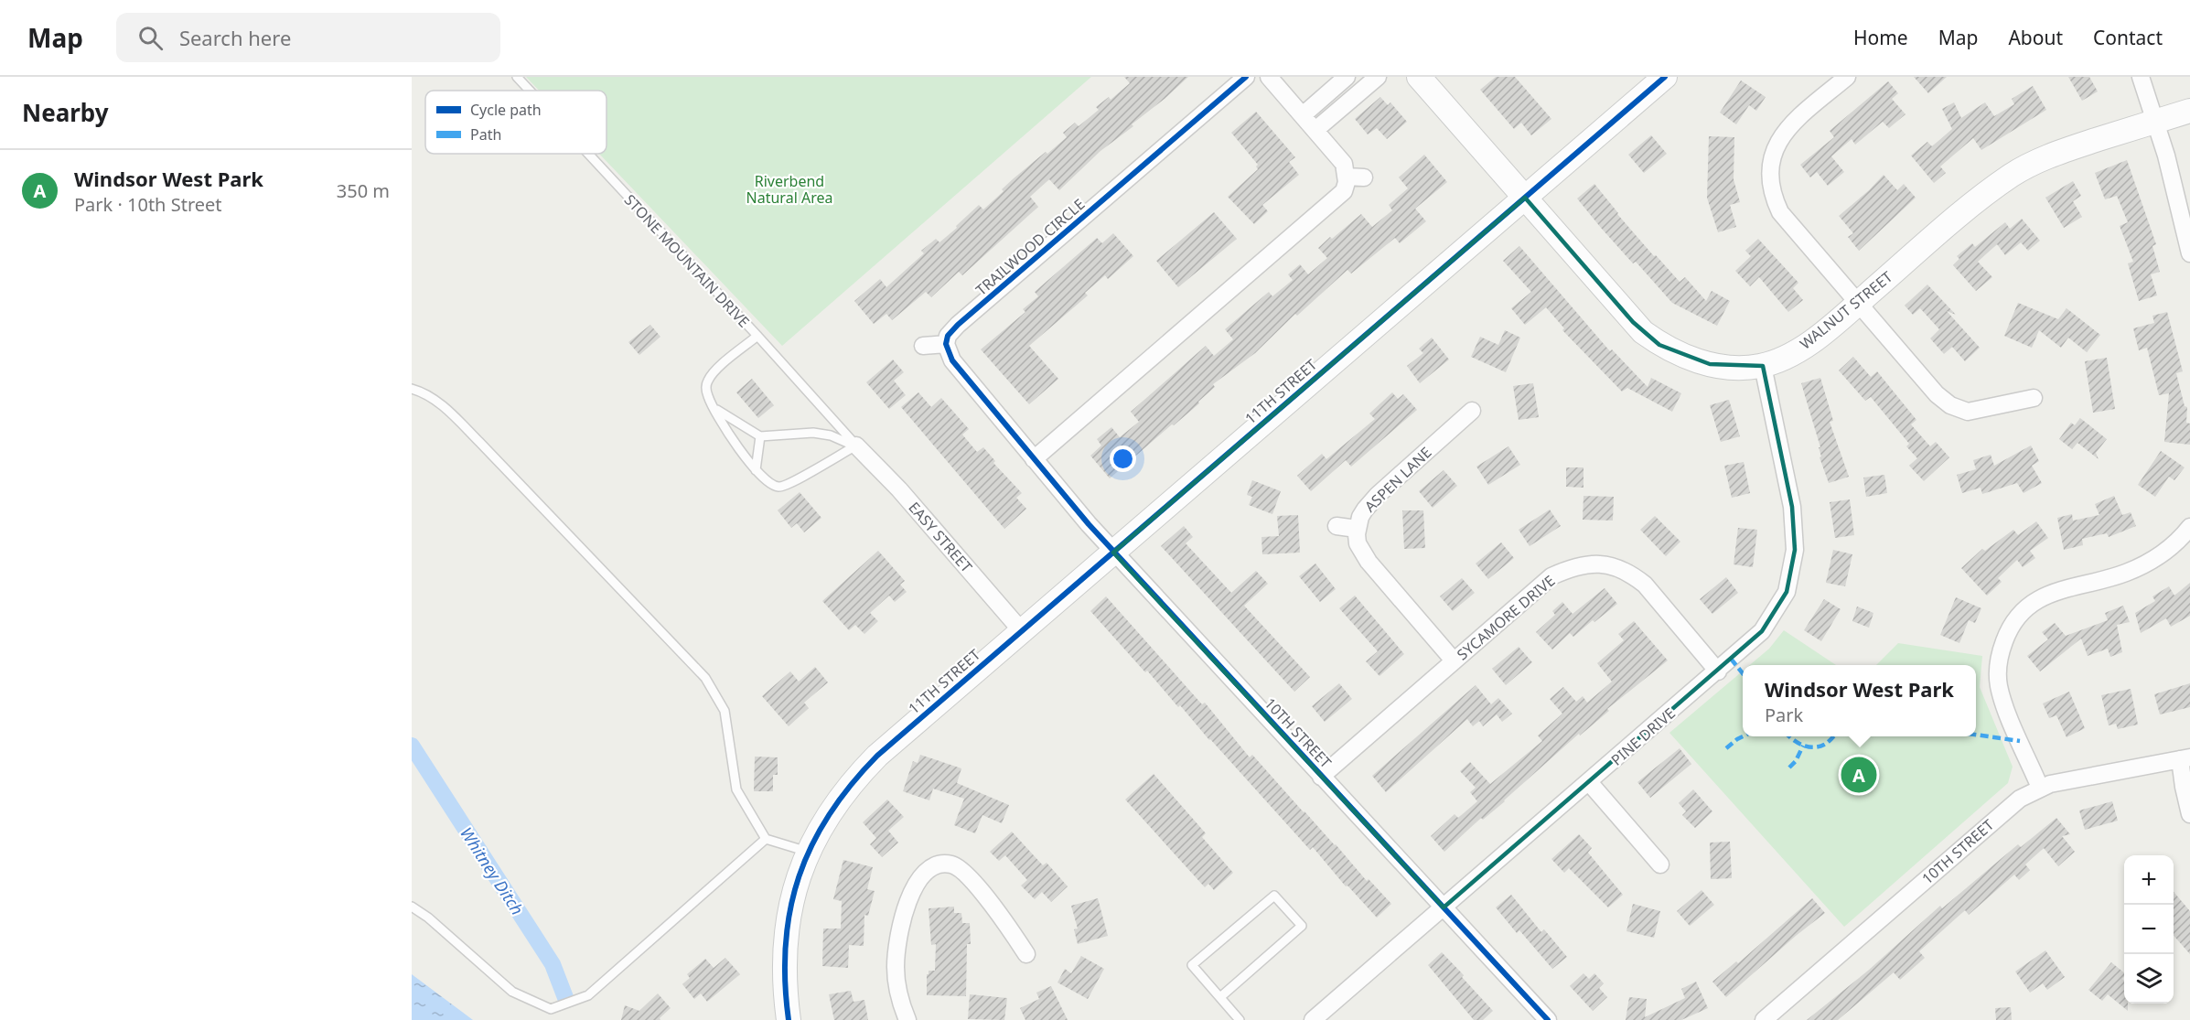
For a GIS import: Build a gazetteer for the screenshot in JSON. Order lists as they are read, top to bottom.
{
  "streets": {
    "street": [
      "TRAILWOOD CIRCLE",
      "WALNUT STREET",
      "11TH STREET",
      "ASPEN LANE",
      "EASY STREET",
      "SYCAMORE DRIVE",
      "10TH STREET",
      "PINE DRIVE"
    ],
    "lane": ["STONE MOUNTAIN DRIVE"]
  },
  "crossings": [
    ["STONE MOUNTAIN DRIVE", "EASY STREET"],
    ["WALNUT STREET", "11TH STREET"],
    ["WALNUT STREET", "PINE DRIVE"],
    ["11TH STREET", "EASY STREET"],
    ["11TH STREET", "10TH STREET"],
    ["ASPEN LANE", "SYCAMORE DRIVE"],
    ["SYCAMORE DRIVE", "10TH STREET"],
    ["SYCAMORE DRIVE", "PINE DRIVE"],
    ["10TH STREET", "PINE DRIVE"]
  ],
  "water": ["Whitney Ditch"],
  "parks": ["Riverbend Natural Area"],
  "legend": ["Cycle path", "Path"],
  "page": {
    "header": "Map",
    "search": "Search here",
    "nav": [
      "Home",
      "Map",
      "About",
      "Contact"
    ],
    "heading": "Nearby",
    "list": [
      {
        "mark": "A",
        "name": "Windsor West Park",
        "note": "Park · 10th Street",
        "value": "350 m"
      }
    ],
    "popup": ["Windsor West Park", "Park"],
    "pins": "A",
    "map_buttons": ["+", "−"]
  }
}
